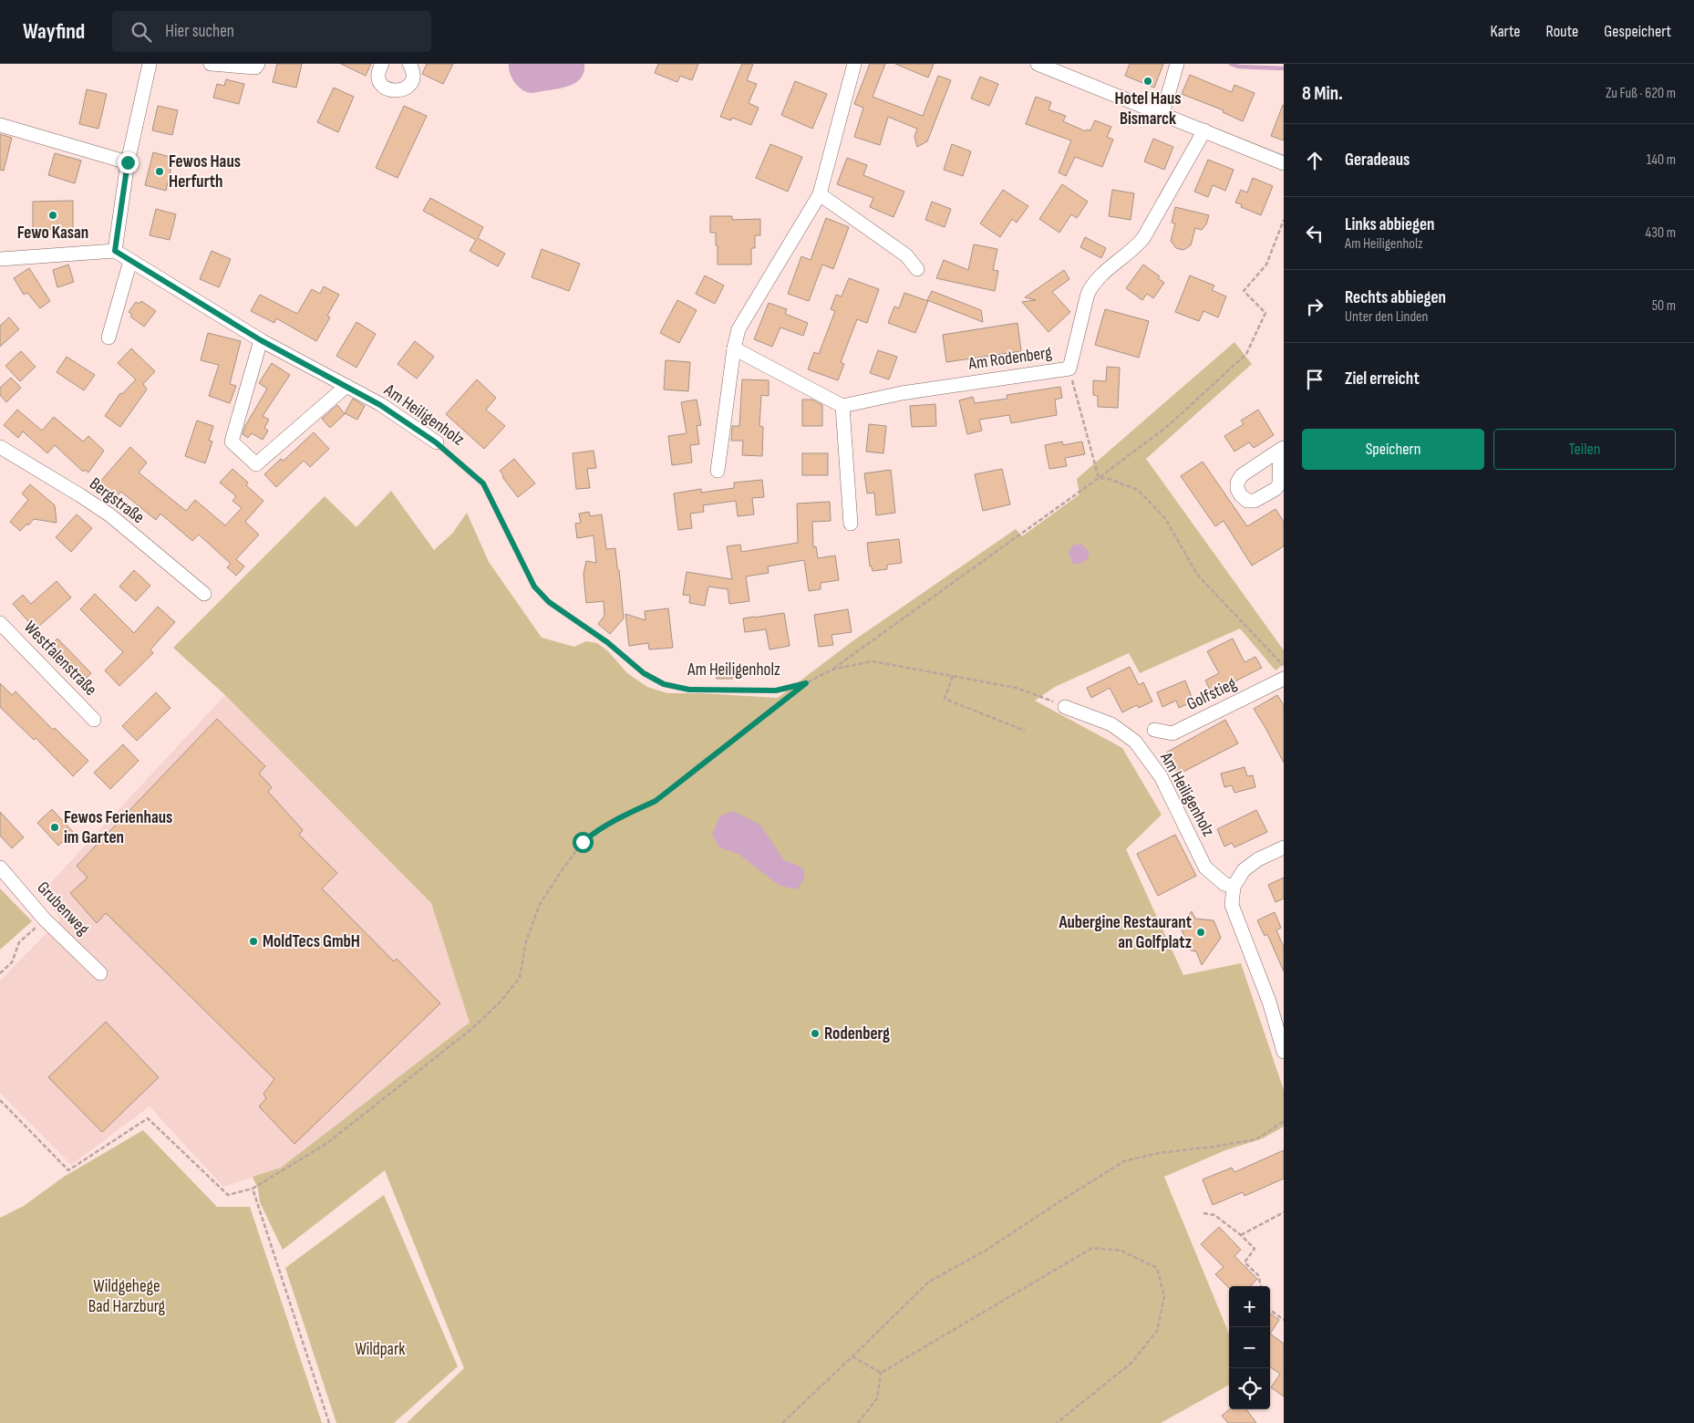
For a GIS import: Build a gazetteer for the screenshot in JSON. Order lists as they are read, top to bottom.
{
  "streets": {
    "street": [
      "Am Rodenberg",
      "Am Heiligenholz",
      "Bergstraße",
      "Westfalenstraße",
      "Golfstieg",
      "Grubenweg"
    ]
  },
  "parks": ["Wildgehege Bad Harzburg", "Wildpark"],
  "places": [
    "Hotel Haus Bismarck",
    "Fewos Haus Herfurth",
    "Fewo Kasan",
    "Fewos Ferienhaus im Garten",
    "Aubergine Restaurant an Golfplatz",
    "MoldTecs GmbH",
    "Rodenberg"
  ],
  "page": {
    "header": "Wayfind",
    "search": "Hier suchen",
    "nav": ["Karte", "Route", "Gespeichert"],
    "heading": ["8 Min.", "Zu Fuß · 620 m"],
    "list": [
      ["Geradeaus", "140 m"],
      ["Links abbiegen", "Am Heiligenholz", "430 m"],
      ["Rechts abbiegen", "Unter den Linden", "50 m"],
      "Ziel erreicht"
    ],
    "buttons": ["Speichern", "Teilen"],
    "map_buttons": ["+", "−"]
  }
}
